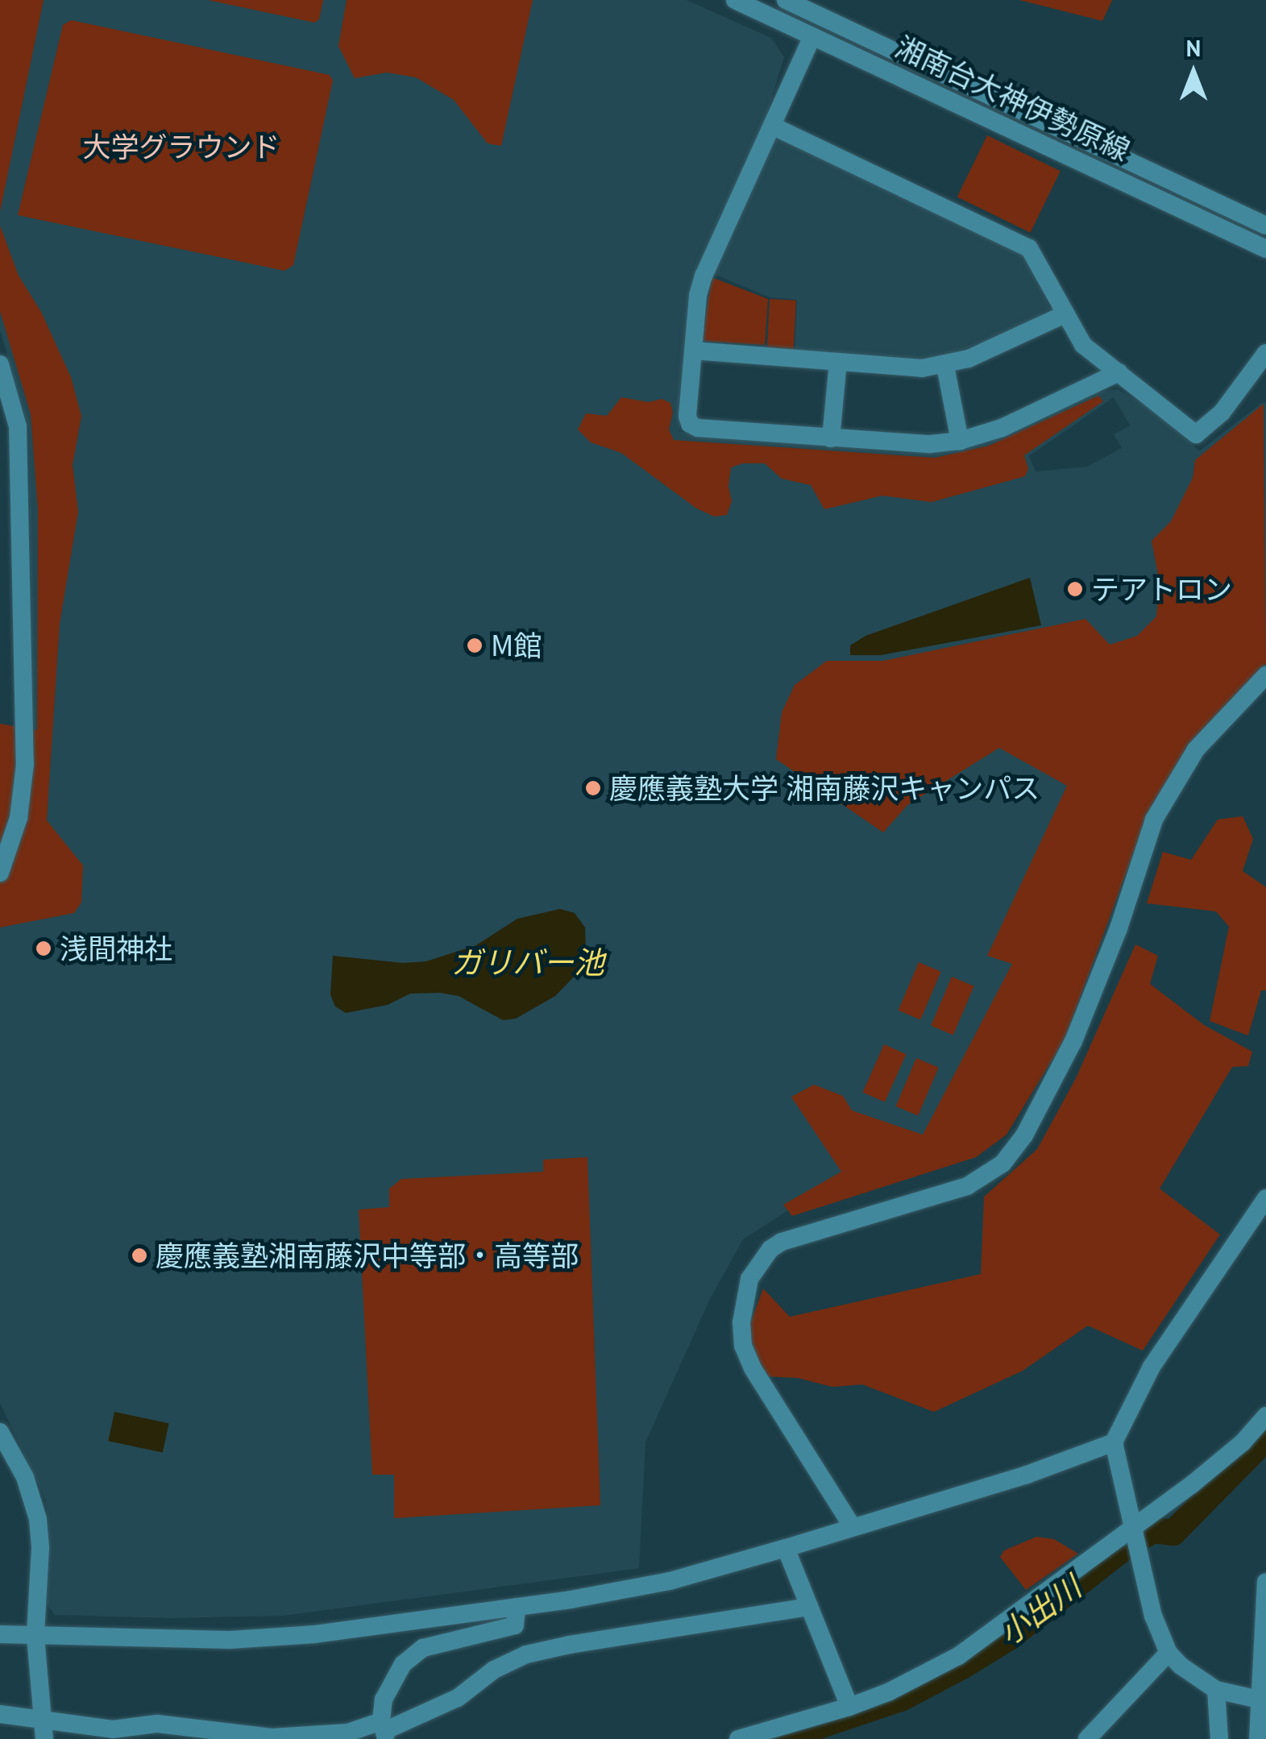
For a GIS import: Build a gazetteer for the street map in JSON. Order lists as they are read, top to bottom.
{
  "streets": {
    "street": ["湘南台大神伊勢原線"]
  },
  "water": ["ガリバー池", "小出川"],
  "parks": ["大学グラウンド"],
  "places": [
    "テアトロン",
    "Μ館",
    "慶應義塾大学 湘南藤沢キャンパス",
    "浅間神社",
    "慶應義塾湘南藤沢中等部・高等部"
  ],
  "north": "top"
}
